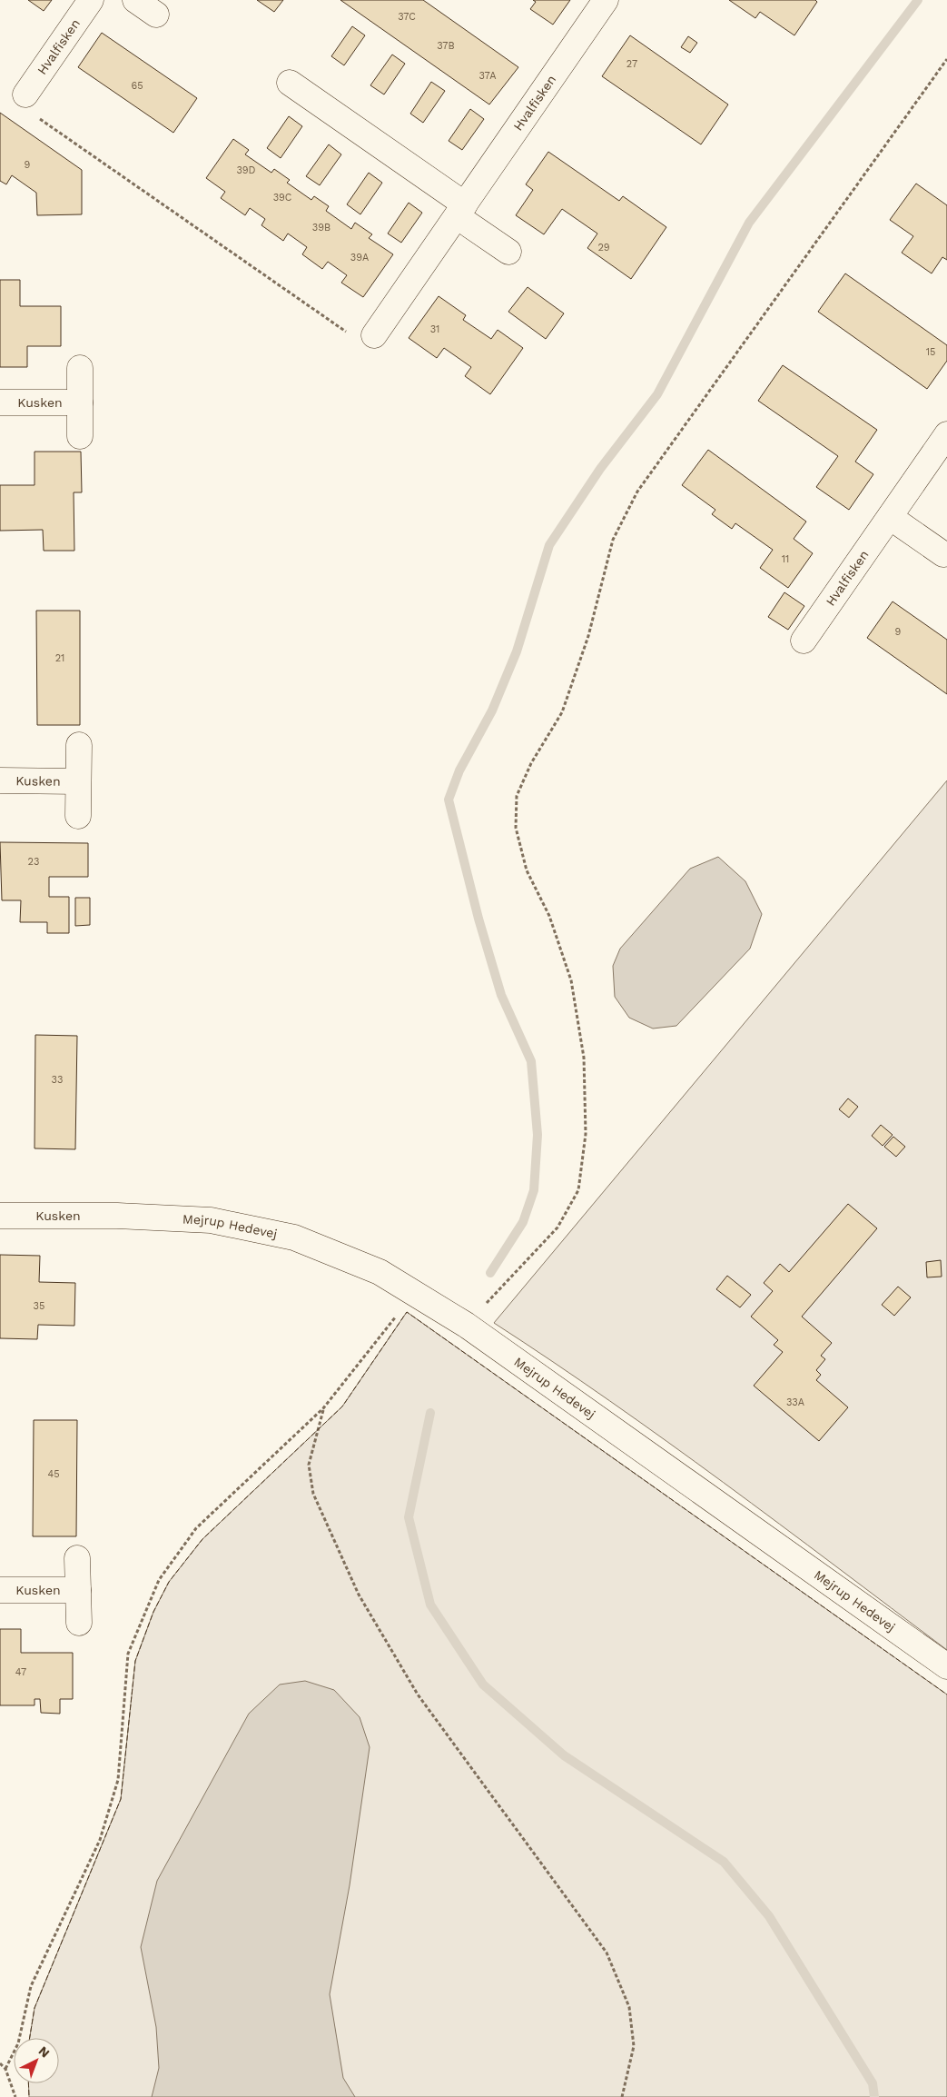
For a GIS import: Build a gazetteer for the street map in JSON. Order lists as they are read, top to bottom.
{
  "streets": {
    "street": ["Hvalfisken", "Kusken", "Mejrup Hedevej"]
  },
  "crossings": [
    ["Kusken", "Mejrup Hedevej"]
  ],
  "house_numbers": [
    "37C",
    "37B",
    "27",
    "37A",
    "65",
    "9",
    "39D",
    "39C",
    "39B",
    "29",
    "39A",
    "31",
    "15",
    "11",
    "9",
    "21",
    "23",
    "33",
    "35",
    "33A",
    "45",
    "47"
  ],
  "north": "top right"
}
